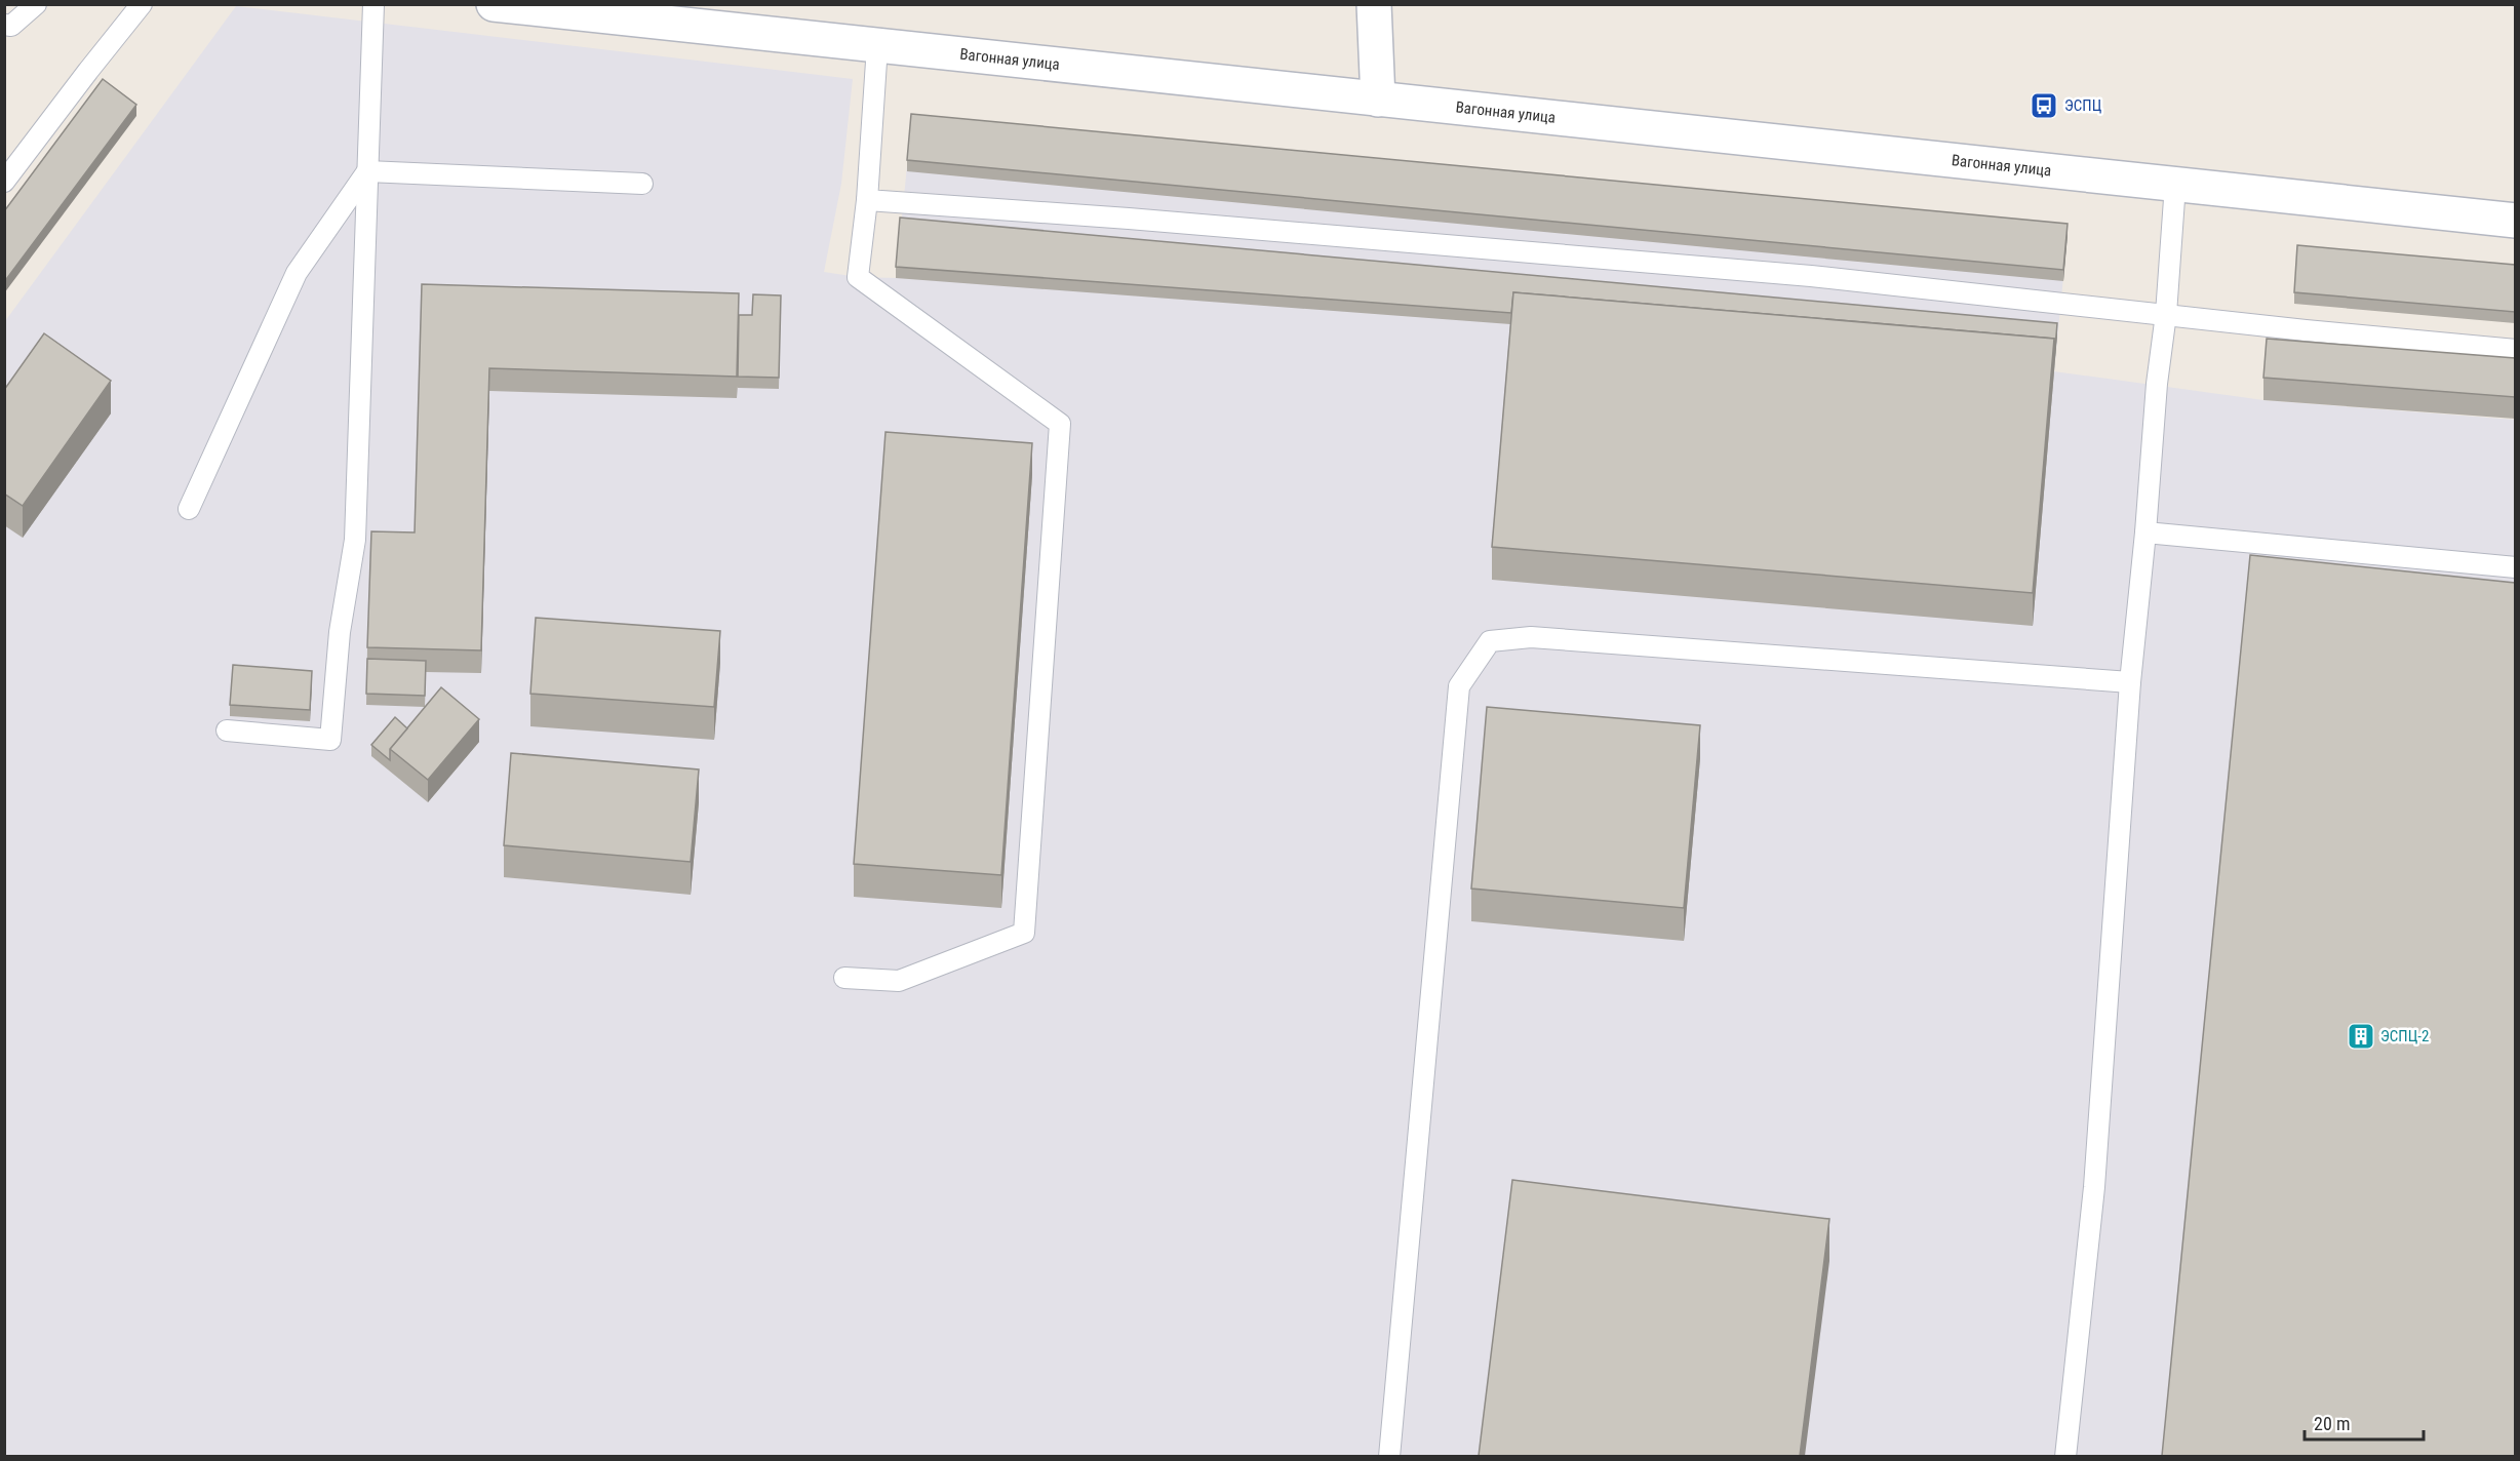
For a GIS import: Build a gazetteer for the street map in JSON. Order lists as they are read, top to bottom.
{
  "streets": {
    "street": ["Вагонная улица"]
  },
  "places": {
    "bus stop": ["ЭСПЦ"],
    "building": ["ЭСПЦ-2"]
  },
  "scale_bar": "20 m"
}
